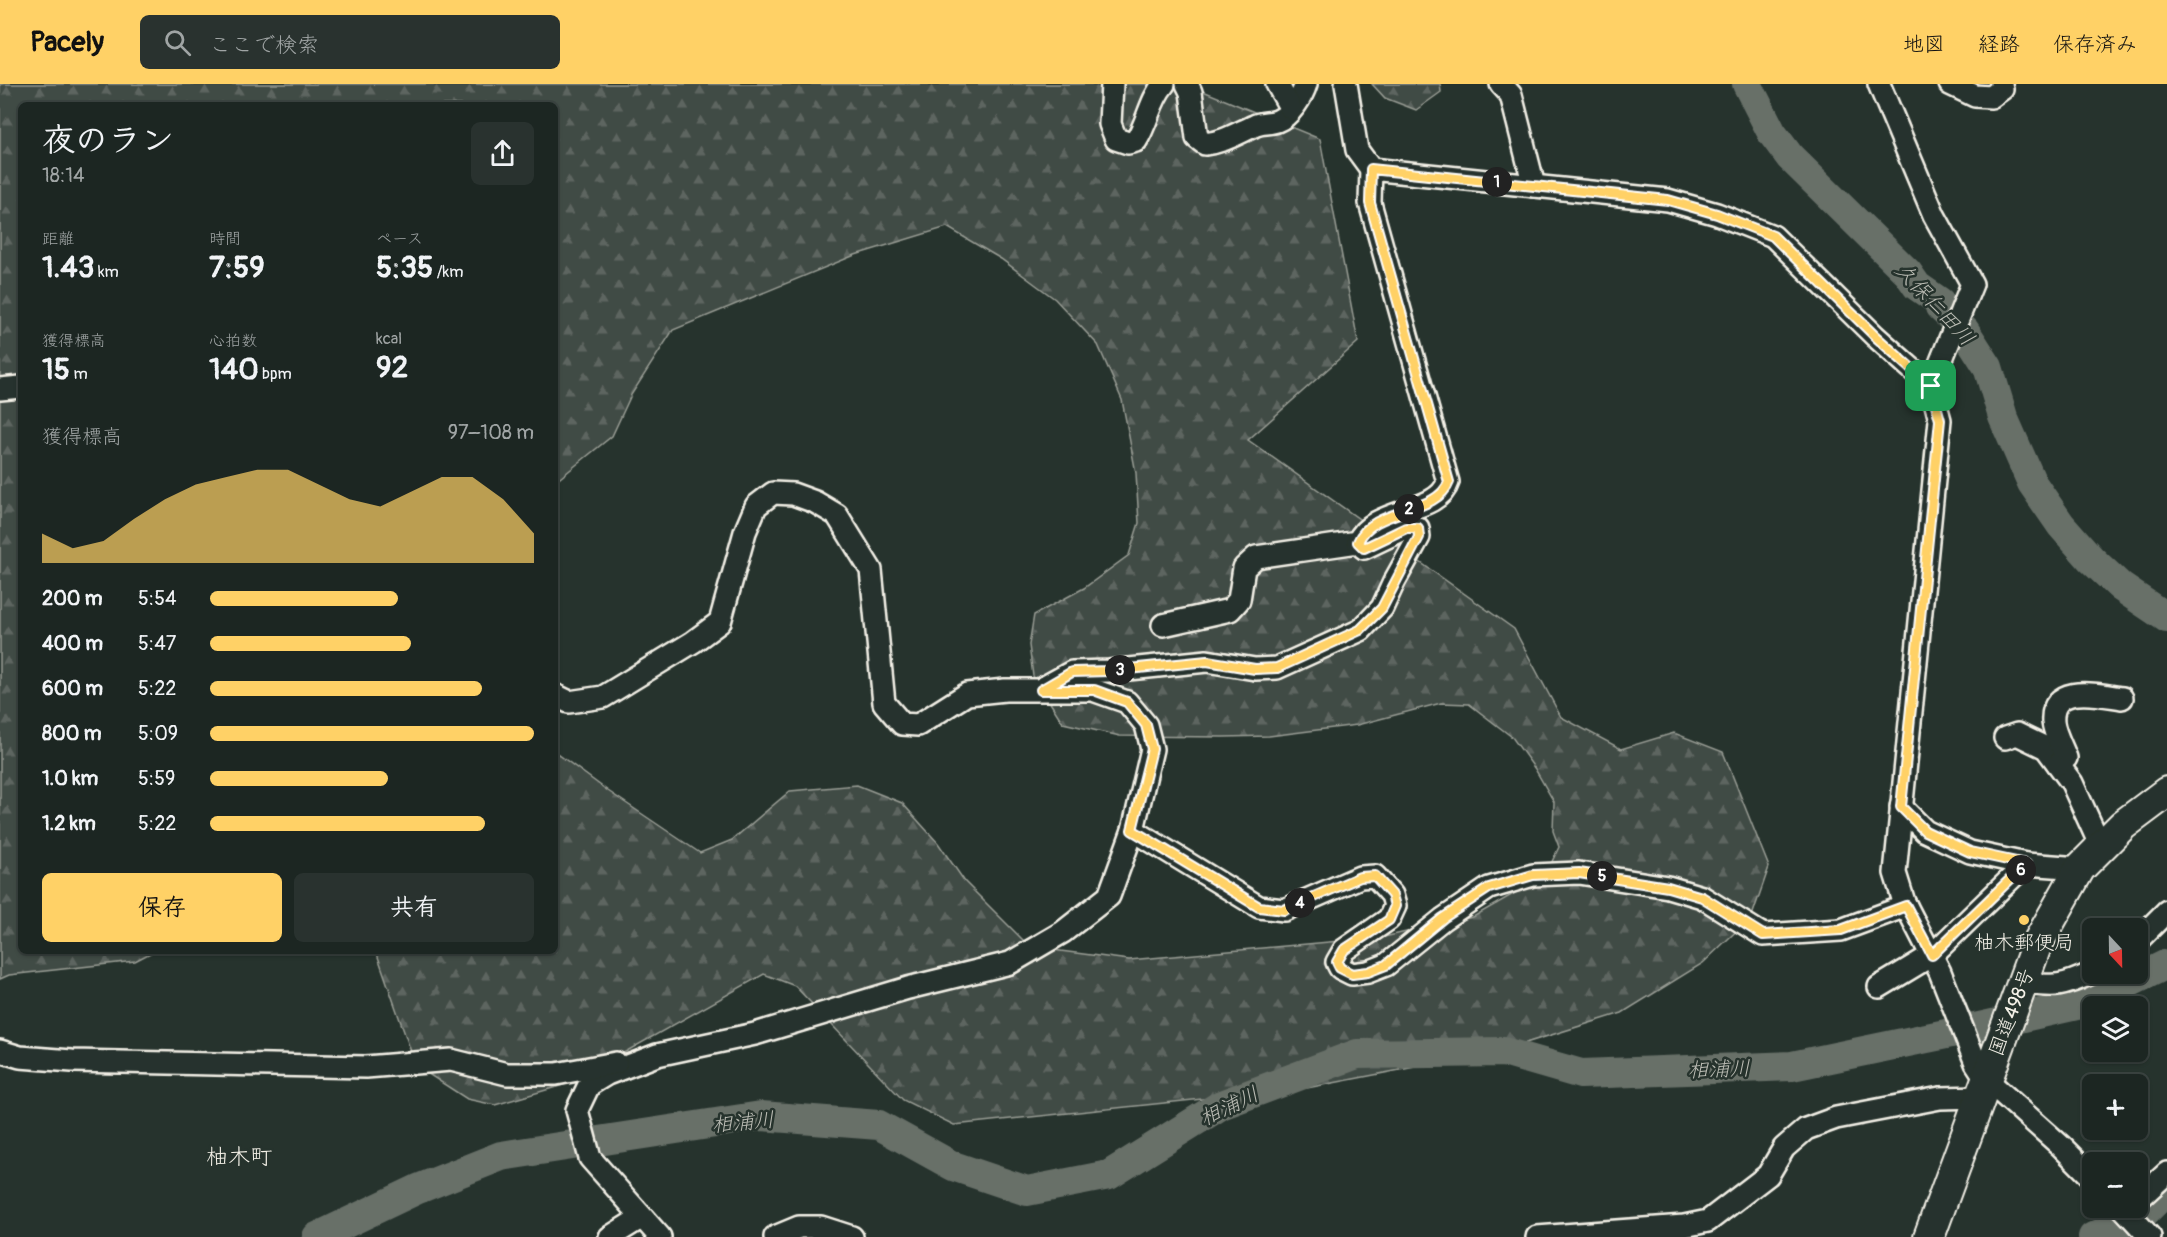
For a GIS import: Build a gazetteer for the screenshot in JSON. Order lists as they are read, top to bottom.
{
  "streets": {
    "highway": ["国道498号"]
  },
  "districts": ["柚木町"],
  "water": ["久保仁田川", "相浦川"],
  "places": ["柚木郵便局"],
  "north": "bottom",
  "page": {
    "header": "Pacely",
    "search": "ここで検索",
    "nav": ["地図", "経路", "保存済み"],
    "heading": ["夜のラン", "18:14"],
    "pins": [
      "1",
      "2",
      "3",
      "6",
      "5",
      "4"
    ],
    "stats": [
      ["距離", "1.43 km"],
      ["時間", "7:59"],
      ["ペース", "5:35 /km"],
      ["獲得標高", "15 m"],
      ["心拍数", "140 bpm"],
      ["kcal", "92"]
    ],
    "chart": ["獲得標高", "97–108 m"],
    "list": [
      {
        "name": "200 m",
        "note": "5:54"
      },
      {
        "name": "400 m",
        "note": "5:47"
      },
      {
        "name": "600 m",
        "note": "5:22"
      },
      {
        "name": "800 m",
        "note": "5:09"
      },
      {
        "name": "1.0 km",
        "note": "5:59"
      },
      {
        "name": "1.2 km",
        "note": "5:22"
      }
    ],
    "buttons": ["保存", "共有"],
    "map_buttons": ["+", "−"]
  }
}
